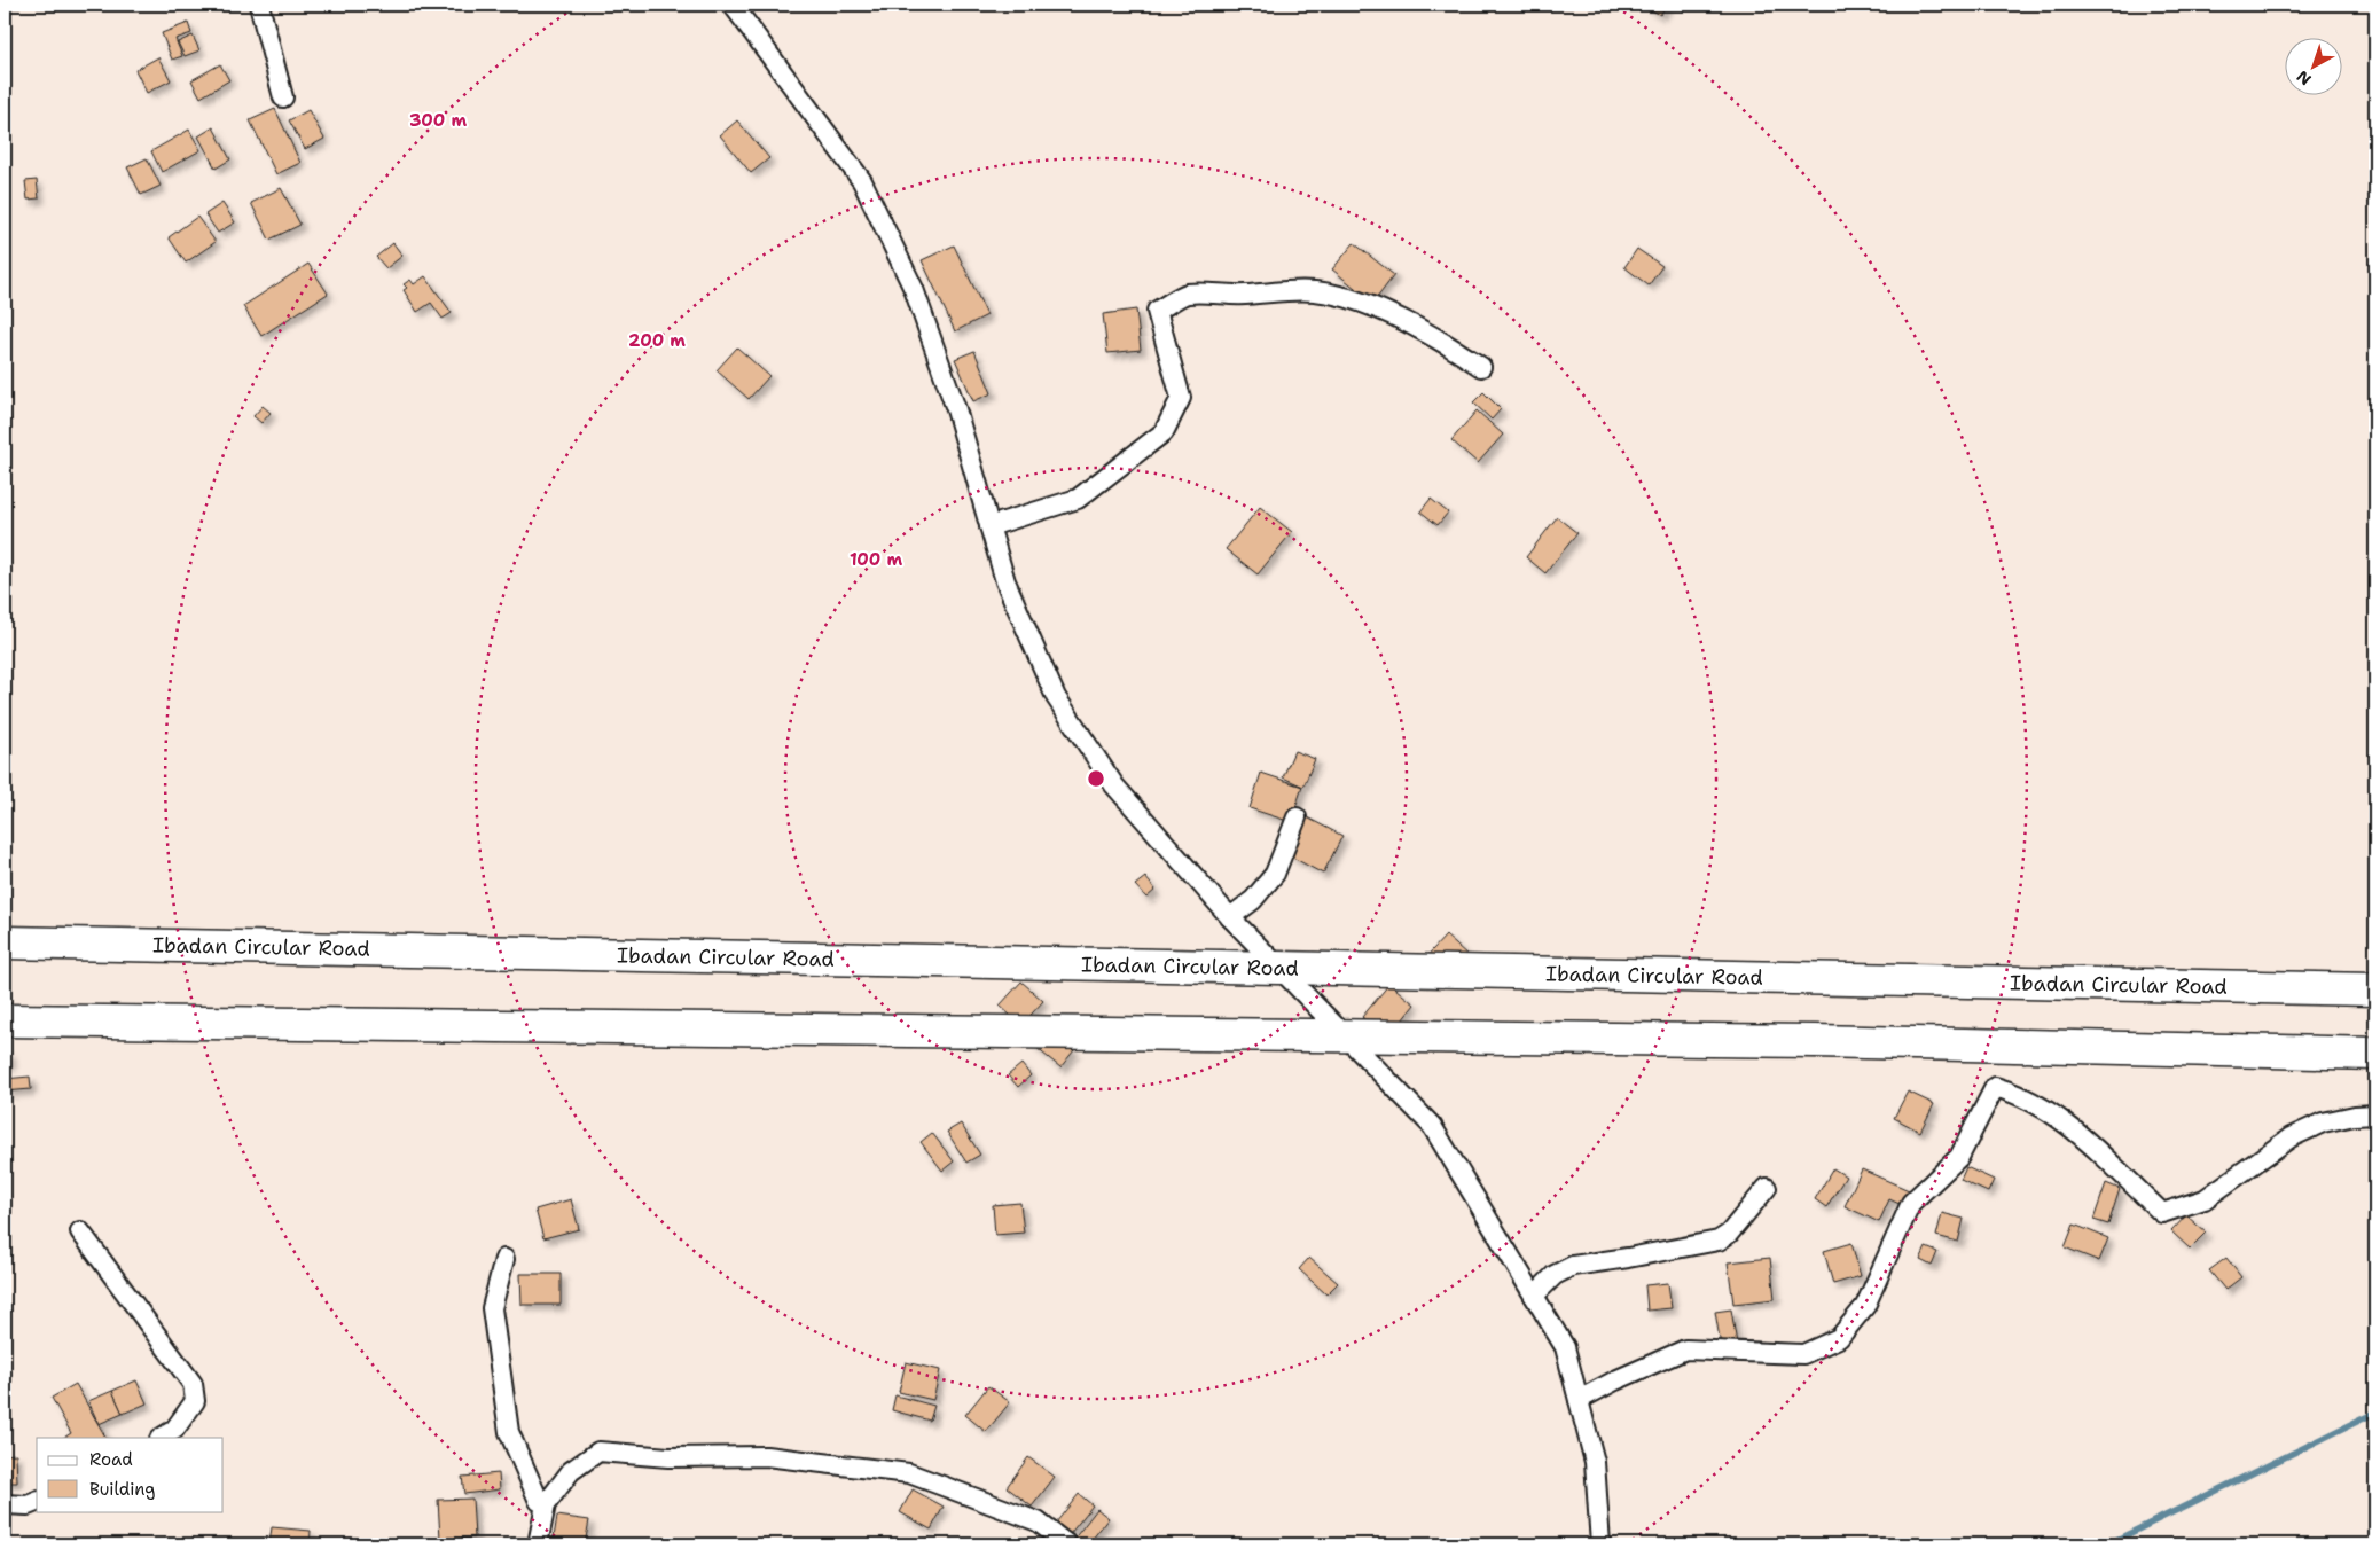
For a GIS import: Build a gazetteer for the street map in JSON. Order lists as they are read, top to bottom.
{
  "streets": {
    "highway": ["Ibadan Circular Road"]
  },
  "legend": ["Road", "Building"],
  "north": "bottom left",
  "rings": ["300 m", "200 m", "100 m"]
}
